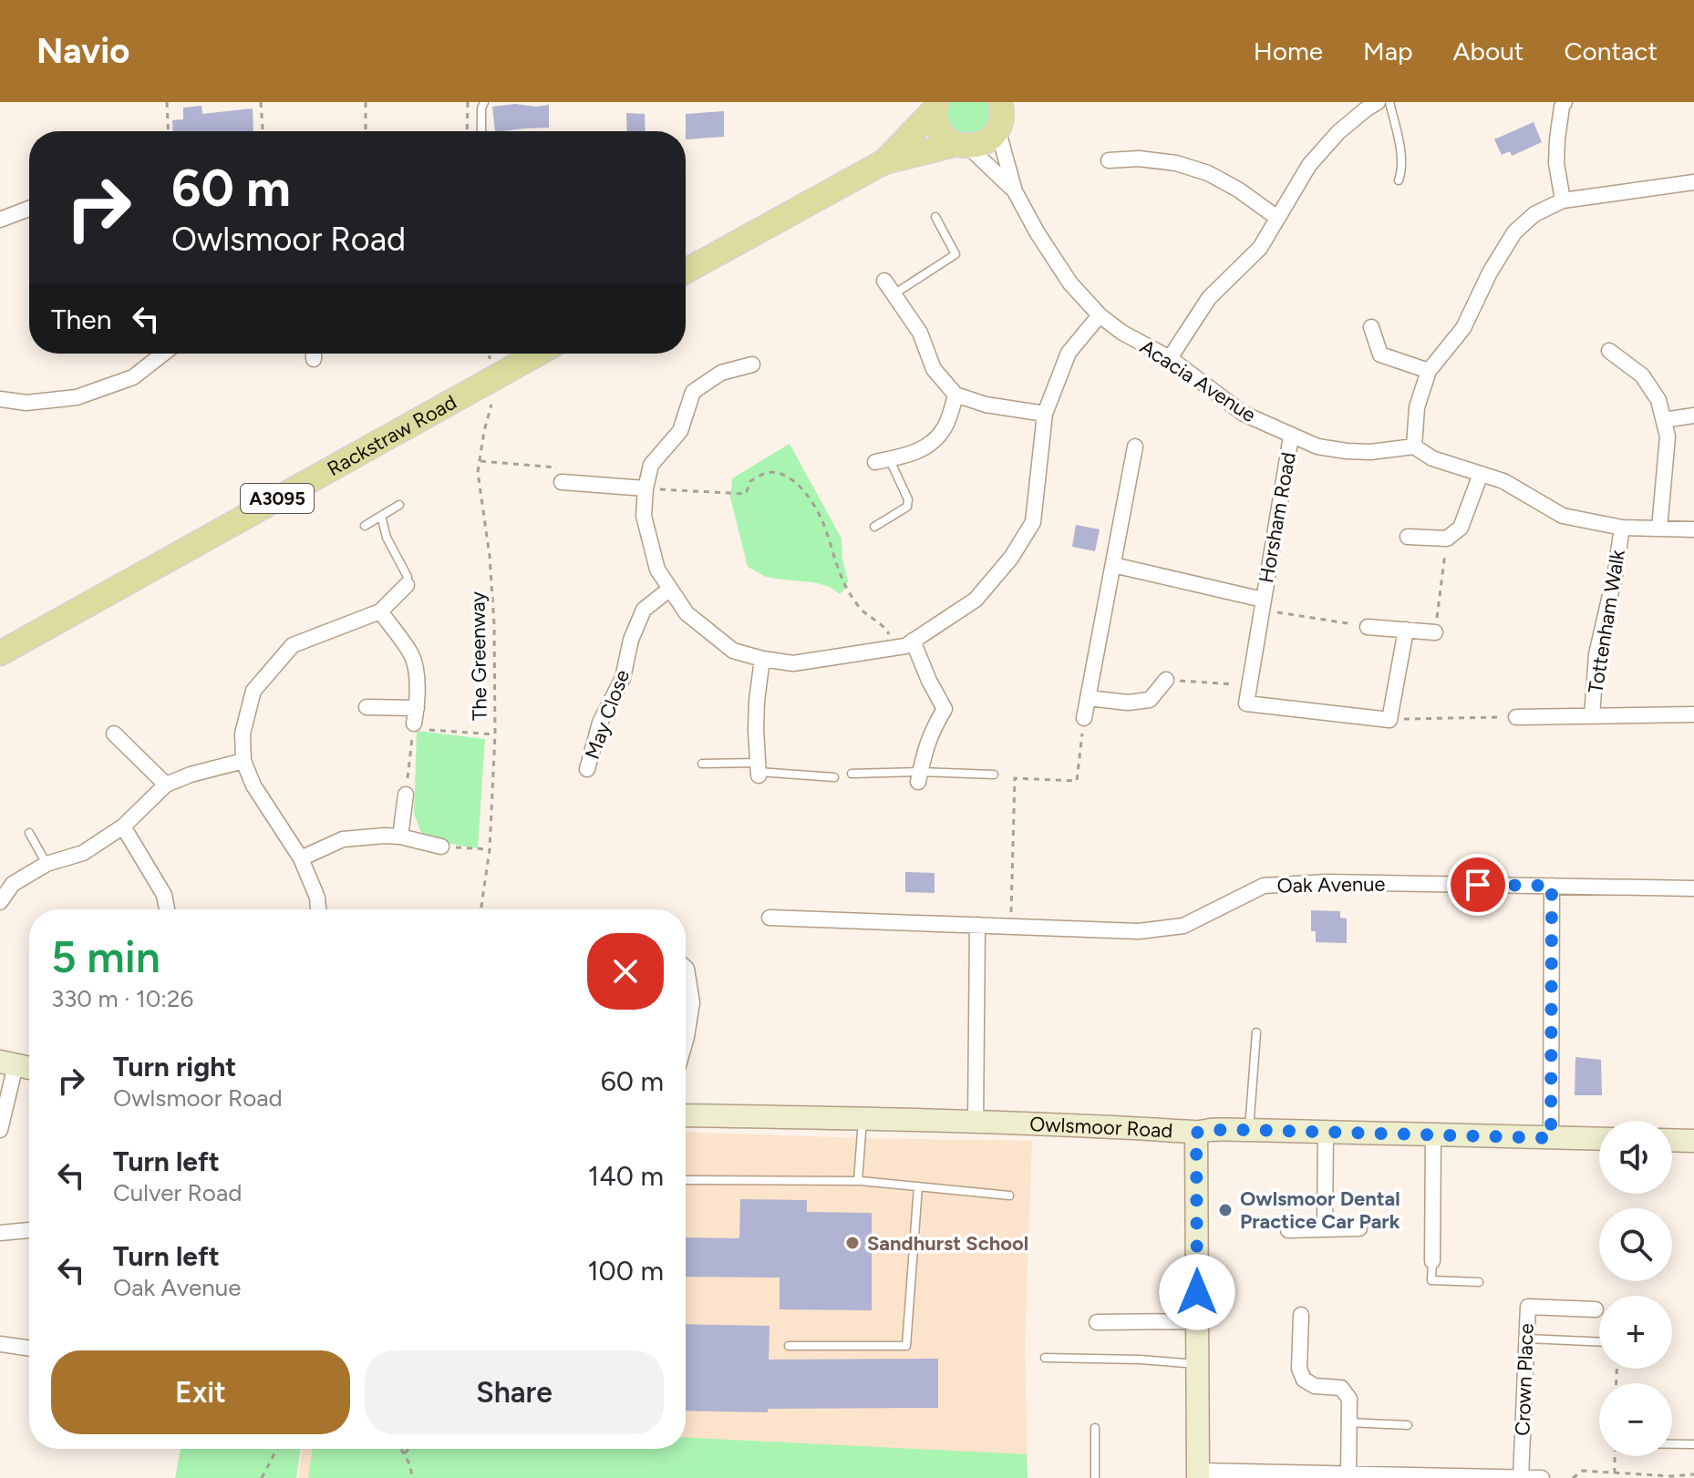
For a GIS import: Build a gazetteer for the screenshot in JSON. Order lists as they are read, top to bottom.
{
  "streets": {
    "main road": ["Rackstraw Road", "A3095"],
    "street": [
      "Acacia Avenue",
      "Horsham Road",
      "Tottenham Walk",
      "May Close",
      "Oak Avenue",
      "Owlsmoor Road",
      "Crown Place"
    ],
    "path": ["The Greenway"]
  },
  "crossings": [
    ["Acacia Avenue", "Horsham Road"]
  ],
  "places": ["Owlsmoor Dental Practice Car Park", "Sandhurst School"],
  "page": {
    "header": "Navio",
    "nav": [
      "Home",
      "Map",
      "About",
      "Contact"
    ],
    "turn": ["60 m", "Owlsmoor Road"],
    "then": "Then",
    "heading": ["5 min", "330 m · 10:26"],
    "list": [
      {
        "name": "Turn right",
        "note": "Owlsmoor Road",
        "value": "60 m"
      },
      {
        "name": "Turn left",
        "note": "Culver Road",
        "value": "140 m"
      },
      {
        "name": "Turn left",
        "note": "Oak Avenue",
        "value": "100 m"
      }
    ],
    "map_buttons": ["+", "−"],
    "buttons": ["Exit", "Share"]
  }
}
